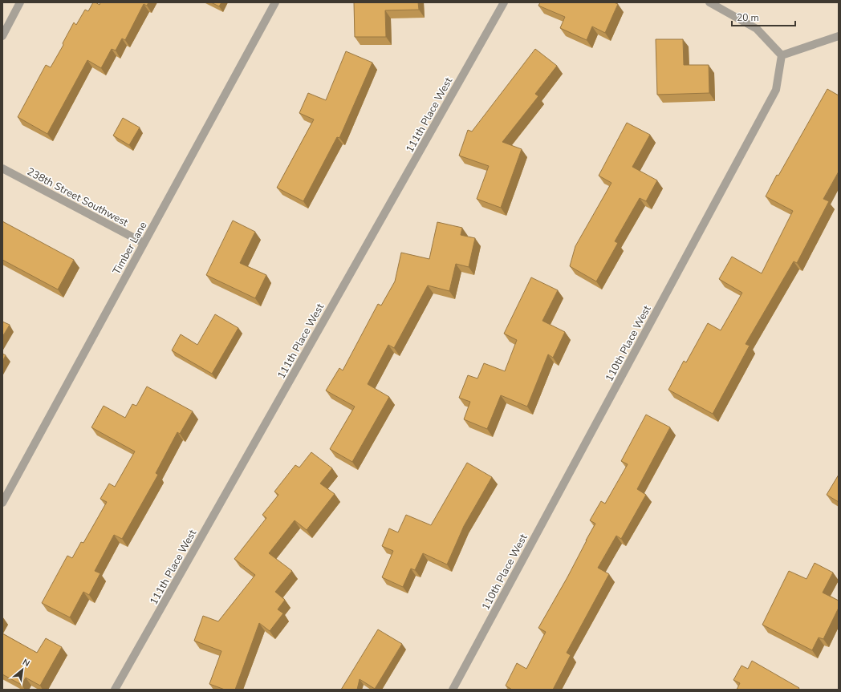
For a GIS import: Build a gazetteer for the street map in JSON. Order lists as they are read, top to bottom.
{
  "streets": {
    "street": [
      "111th Place West",
      "238th Street Southwest",
      "Timber Lane",
      "110th Place West"
    ]
  },
  "crossings": [
    ["238th Street Southwest", "Timber Lane"]
  ],
  "scale_bar": "20 m",
  "north": "top right"
}
